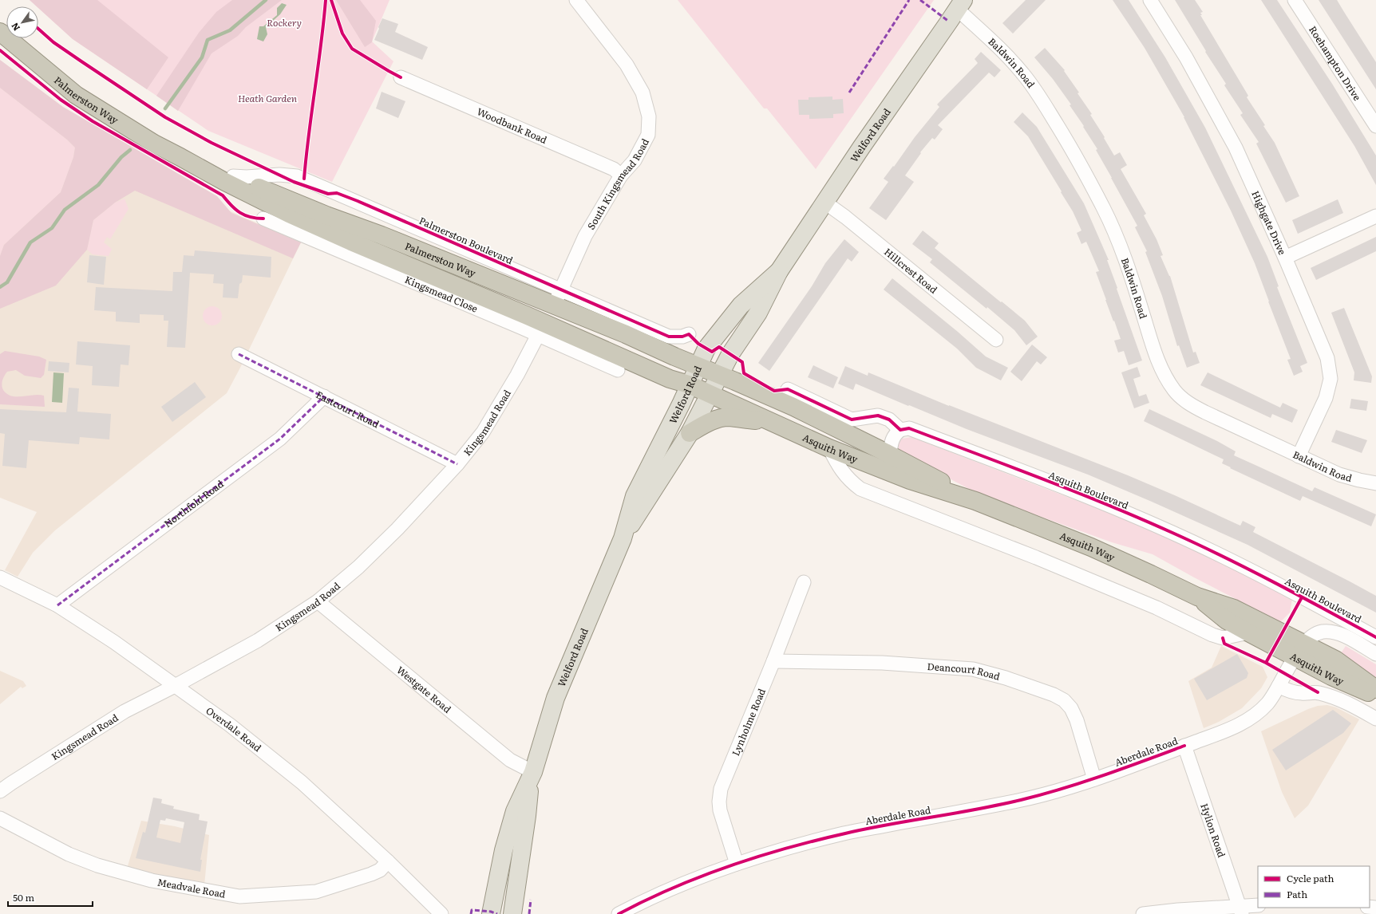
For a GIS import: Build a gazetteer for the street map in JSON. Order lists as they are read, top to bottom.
{
  "streets": {
    "highway": ["Palmerston Way", "Asquith Way"],
    "main road": ["Welford Road"],
    "street": [
      "Baldwin Road",
      "Roehampton Drive",
      "Woodbank Road",
      "South Kingsmead Road",
      "Highgate Drive",
      "Palmerston Boulevard",
      "Hillcrest Road",
      "Kingsmead Close",
      "Eastcourt Road",
      "Kingsmead Road",
      "Asquith Boulevard",
      "Northfold Road",
      "Deancourt Road",
      "Westgate Road",
      "Lynholme Road",
      "Overdale Road",
      "Aberdale Road",
      "Hylion Road",
      "Meadvale Road"
    ]
  },
  "crossings": [
    ["Baldwin Road", "Welford Road"],
    ["Baldwin Road", "Highgate Drive"],
    ["Palmerston Way", "Welford Road"],
    ["Palmerston Way", "South Kingsmead Road"],
    ["Palmerston Way", "Palmerston Boulevard"],
    ["Palmerston Way", "Asquith Way"],
    ["Woodbank Road", "South Kingsmead Road"],
    ["Welford Road", "Hillcrest Road"],
    ["Welford Road", "Asquith Way"],
    ["Welford Road", "Westgate Road"],
    ["South Kingsmead Road", "Palmerston Boulevard"],
    ["Kingsmead Close", "Kingsmead Road"],
    ["Eastcourt Road", "Kingsmead Road"],
    ["Eastcourt Road", "Northfold Road"],
    ["Kingsmead Road", "Westgate Road"],
    ["Kingsmead Road", "Overdale Road"],
    ["Asquith Way", "Aberdale Road"],
    ["Northfold Road", "Overdale Road"],
    ["Deancourt Road", "Lynholme Road"],
    ["Deancourt Road", "Aberdale Road"],
    ["Lynholme Road", "Aberdale Road"],
    ["Overdale Road", "Meadvale Road"],
    ["Aberdale Road", "Hylion Road"]
  ],
  "parks": ["Rockery", "Heath Garden"],
  "legend": ["Cycle path", "Path"],
  "scale_bar": "50 m",
  "north": "bottom left"
}
